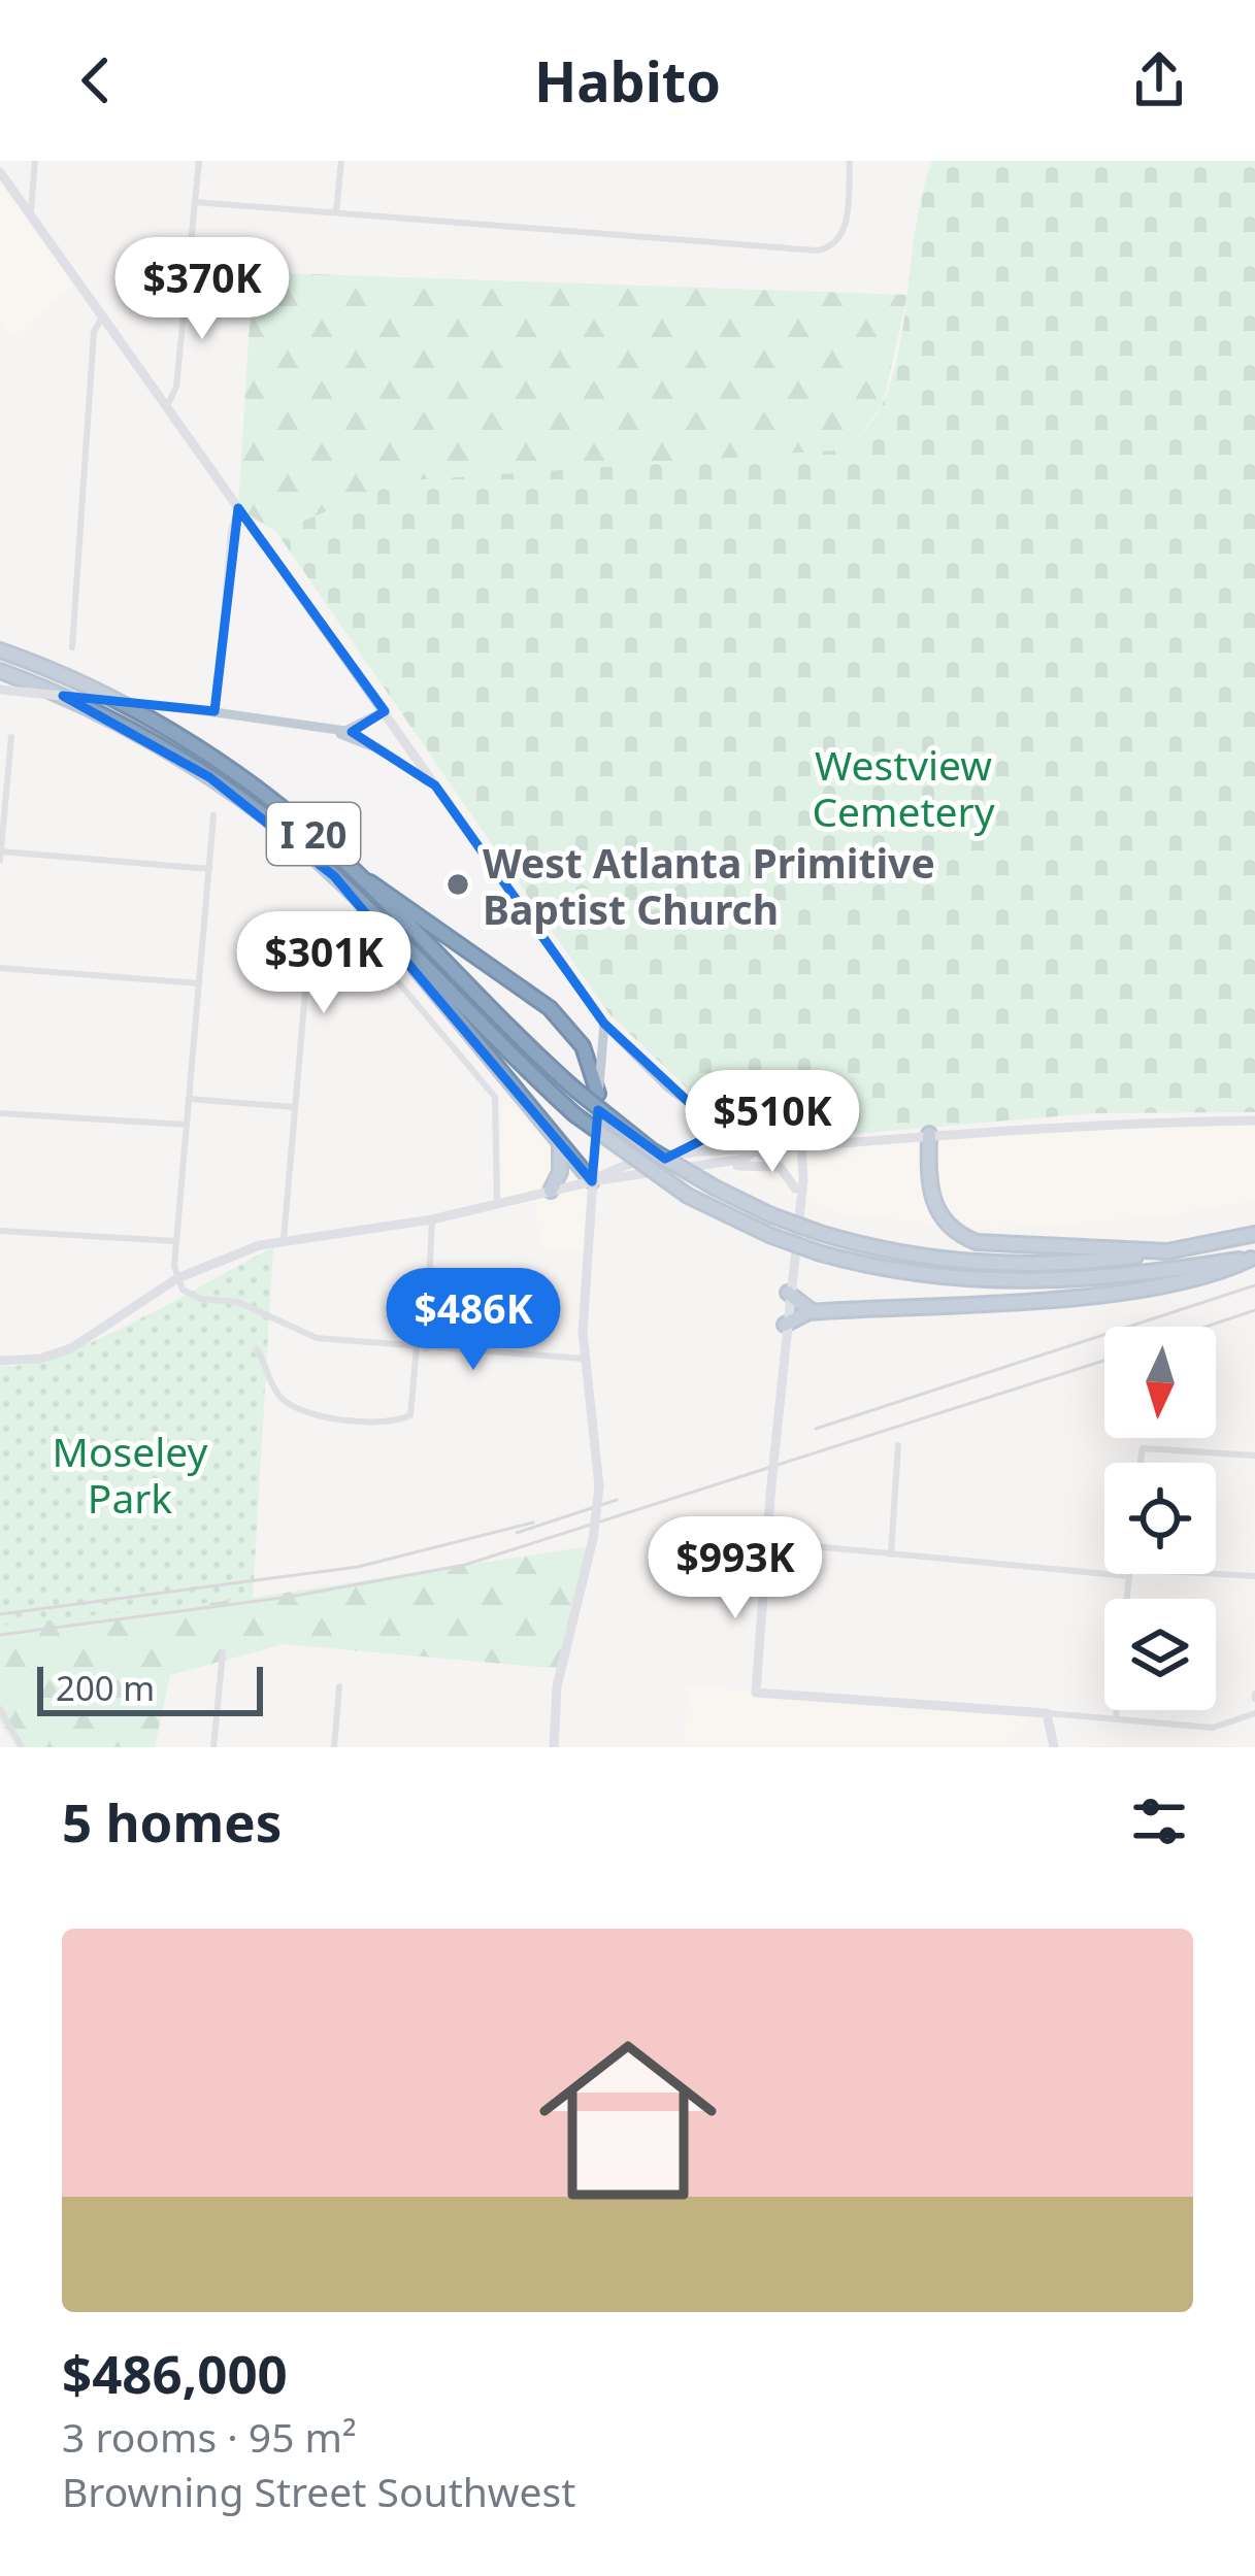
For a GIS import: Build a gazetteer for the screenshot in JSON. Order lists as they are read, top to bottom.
{
  "streets": {
    "highway": ["I 20"]
  },
  "parks": ["Westview Cemetery", "Moseley Park"],
  "places": ["West Atlanta Primitive Baptist Church"],
  "scale_bar": "200 m",
  "north": "bottom",
  "page": {
    "header": "Habito",
    "price": [
      "$370K",
      "$301K",
      "$510K",
      "$486K",
      "$993K"
    ],
    "scale": "200 m",
    "heading": "5 homes",
    "list": [
      {
        "name": "$486,000",
        "note": "3 rooms · 95 m² · Browning Street Southwest"
      }
    ]
  }
}
